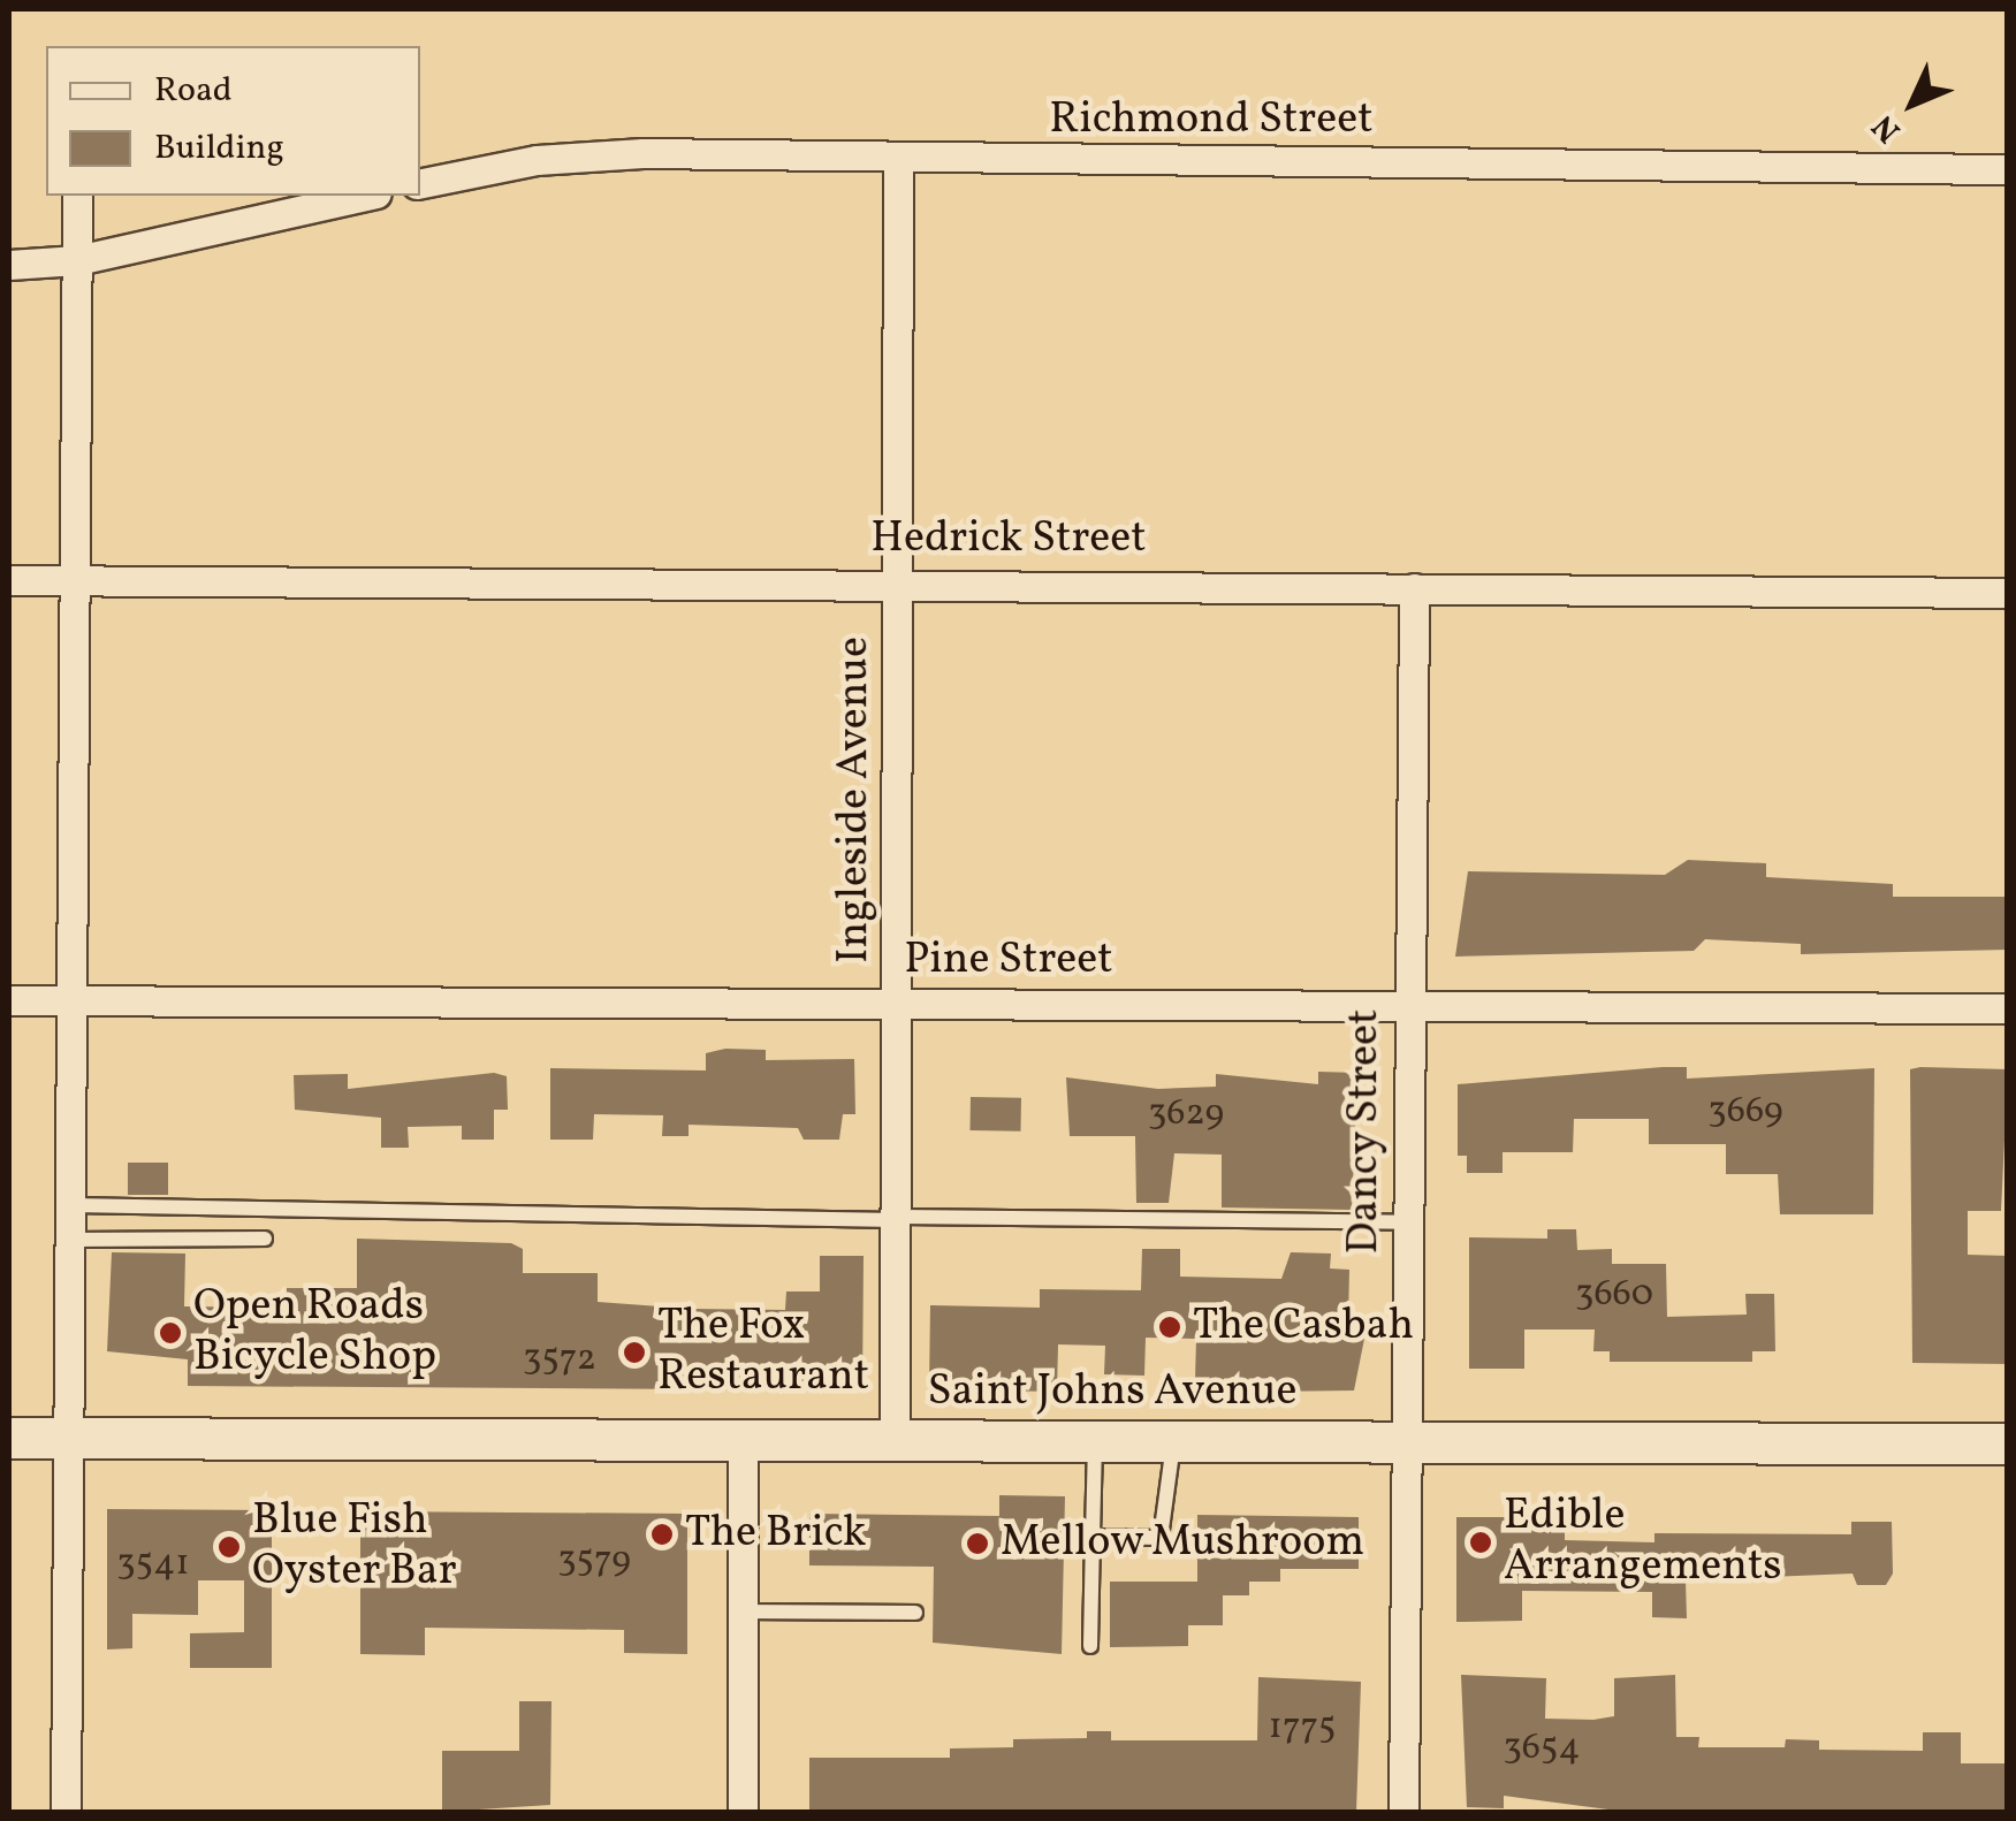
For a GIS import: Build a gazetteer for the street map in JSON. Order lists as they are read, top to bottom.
{
  "streets": {
    "main road": ["Saint Johns Avenue"],
    "street": [
      "Richmond Street",
      "Hedrick Street",
      "Ingleside Avenue",
      "Pine Street",
      "Dancy Street"
    ]
  },
  "crossings": [
    ["Richmond Street", "Ingleside Avenue"],
    ["Hedrick Street", "Ingleside Avenue"],
    ["Hedrick Street", "Dancy Street"],
    ["Ingleside Avenue", "Pine Street"],
    ["Ingleside Avenue", "Saint Johns Avenue"],
    ["Pine Street", "Dancy Street"],
    ["Dancy Street", "Saint Johns Avenue"]
  ],
  "places": [
    "The Casbah",
    "Open Roads Bicycle Shop",
    "The Fox Restaurant",
    "The Brick",
    "Edible Arrangements",
    "Mellow Mushroom",
    "Blue Fish Oyster Bar"
  ],
  "house_numbers": [
    "3669",
    "3629",
    "3660",
    "3572",
    "3579",
    "3541",
    "1775",
    "3654"
  ],
  "legend": ["Road", "Building"],
  "north": "bottom left"
}
